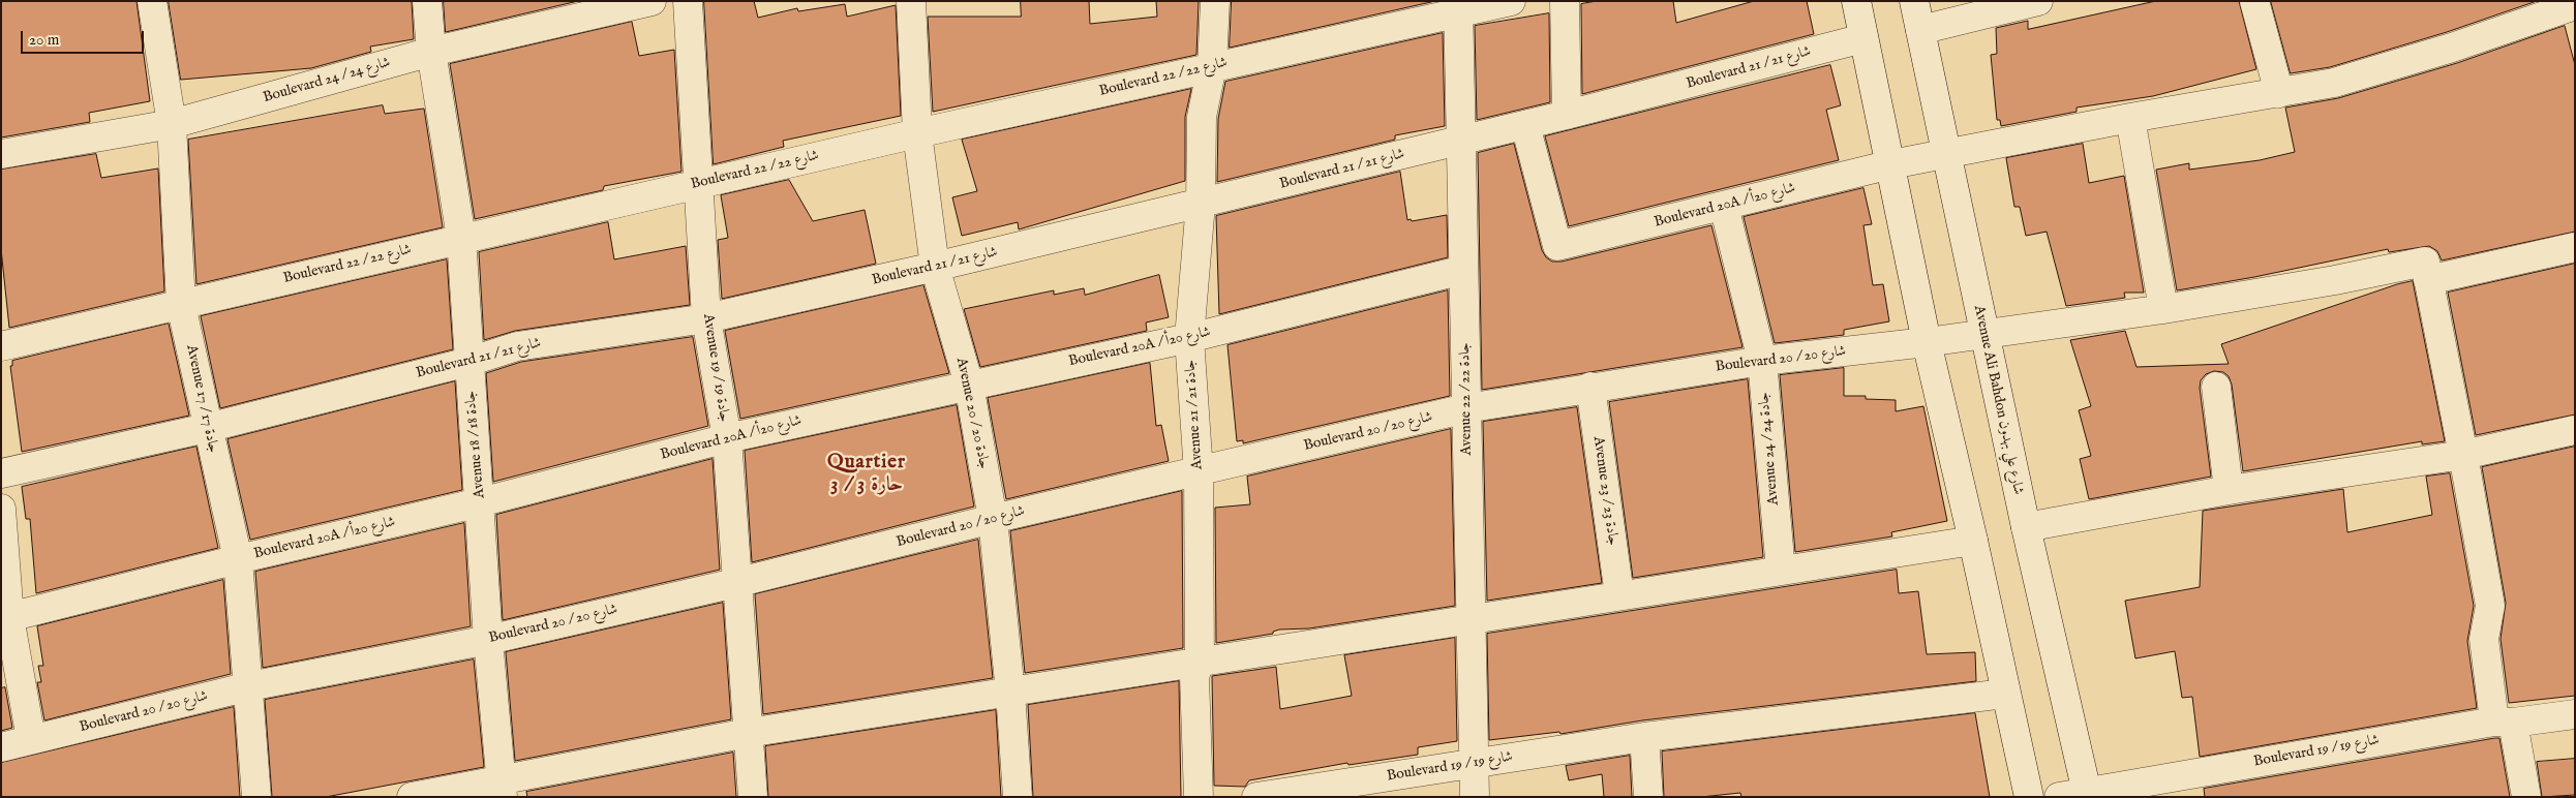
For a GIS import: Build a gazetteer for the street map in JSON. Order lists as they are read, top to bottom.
{
  "streets": {
    "street": [
      "Boulevard 21 / شارع 21",
      "Boulevard 22 / شارع 22",
      "Boulevard 24 / شارع 24",
      "Boulevard 20A / شارع 20أ",
      "Boulevard 20 / شارع 20",
      "Avenue 19 / جادة 19",
      "Avenue 17 / جادة 17",
      "Avenue 22 / جادة 22",
      "Avenue Ali Bahdon شارع علي بهدون",
      "Avenue 20 / جادة 20",
      "Avenue 21 / جادة 21",
      "Avenue 18 / جادة 18",
      "Avenue 24 / جادة 24",
      "Avenue 23 / جادة 23",
      "Boulevard 19 / شارع 19"
    ]
  },
  "crossings": [
    ["Boulevard 21 / شارع 21", "Boulevard 20A / شارع 20أ"],
    ["Boulevard 21 / شارع 21", "Avenue 19 / جادة 19"],
    ["Boulevard 21 / شارع 21", "Avenue 17 / جادة 17"],
    ["Boulevard 21 / شارع 21", "Avenue 22 / جادة 22"],
    ["Boulevard 21 / شارع 21", "Avenue 20 / جادة 20"],
    ["Boulevard 21 / شارع 21", "Avenue 21 / جادة 21"],
    ["Boulevard 21 / شارع 21", "Avenue 18 / جادة 18"],
    ["Boulevard 22 / شارع 22", "Avenue 19 / جادة 19"],
    ["Boulevard 22 / شارع 22", "Avenue 17 / جادة 17"],
    ["Boulevard 22 / شارع 22", "Avenue 22 / جادة 22"],
    ["Boulevard 22 / شارع 22", "Avenue 20 / جادة 20"],
    ["Boulevard 22 / شارع 22", "Avenue 21 / جادة 21"],
    ["Boulevard 22 / شارع 22", "Avenue 18 / جادة 18"],
    ["Boulevard 24 / شارع 24", "Avenue 17 / جادة 17"],
    ["Boulevard 24 / شارع 24", "Avenue 18 / جادة 18"],
    ["Boulevard 20A / شارع 20أ", "Avenue 19 / جادة 19"],
    ["Boulevard 20A / شارع 20أ", "Avenue 17 / جادة 17"],
    ["Boulevard 20A / شارع 20أ", "Avenue 22 / جادة 22"],
    ["Boulevard 20A / شارع 20أ", "Avenue Ali Bahdon شارع علي بهدون"],
    ["Boulevard 20A / شارع 20أ", "Avenue 20 / جادة 20"],
    ["Boulevard 20A / شارع 20أ", "Avenue 21 / جادة 21"],
    ["Boulevard 20A / شارع 20أ", "Avenue 18 / جادة 18"],
    ["Boulevard 20A / شارع 20أ", "Avenue 24 / جادة 24"],
    ["Boulevard 20 / شارع 20", "Avenue 19 / جادة 19"],
    ["Boulevard 20 / شارع 20", "Avenue 17 / جادة 17"],
    ["Boulevard 20 / شارع 20", "Avenue 22 / جادة 22"],
    ["Boulevard 20 / شارع 20", "Avenue Ali Bahdon شارع علي بهدون"],
    ["Boulevard 20 / شارع 20", "Avenue 20 / جادة 20"],
    ["Boulevard 20 / شارع 20", "Avenue 21 / جادة 21"],
    ["Boulevard 20 / شارع 20", "Avenue 18 / جادة 18"],
    ["Boulevard 20 / شارع 20", "Avenue 24 / جادة 24"],
    ["Boulevard 20 / شارع 20", "Avenue 23 / جادة 23"],
    ["Avenue 22 / جادة 22", "Boulevard 19 / شارع 19"],
    ["Avenue Ali Bahdon شارع علي بهدون", "Boulevard 19 / شارع 19"]
  ],
  "districts": ["Quartier 3 / حارة 3"],
  "scale_bar": "20 m"
}
